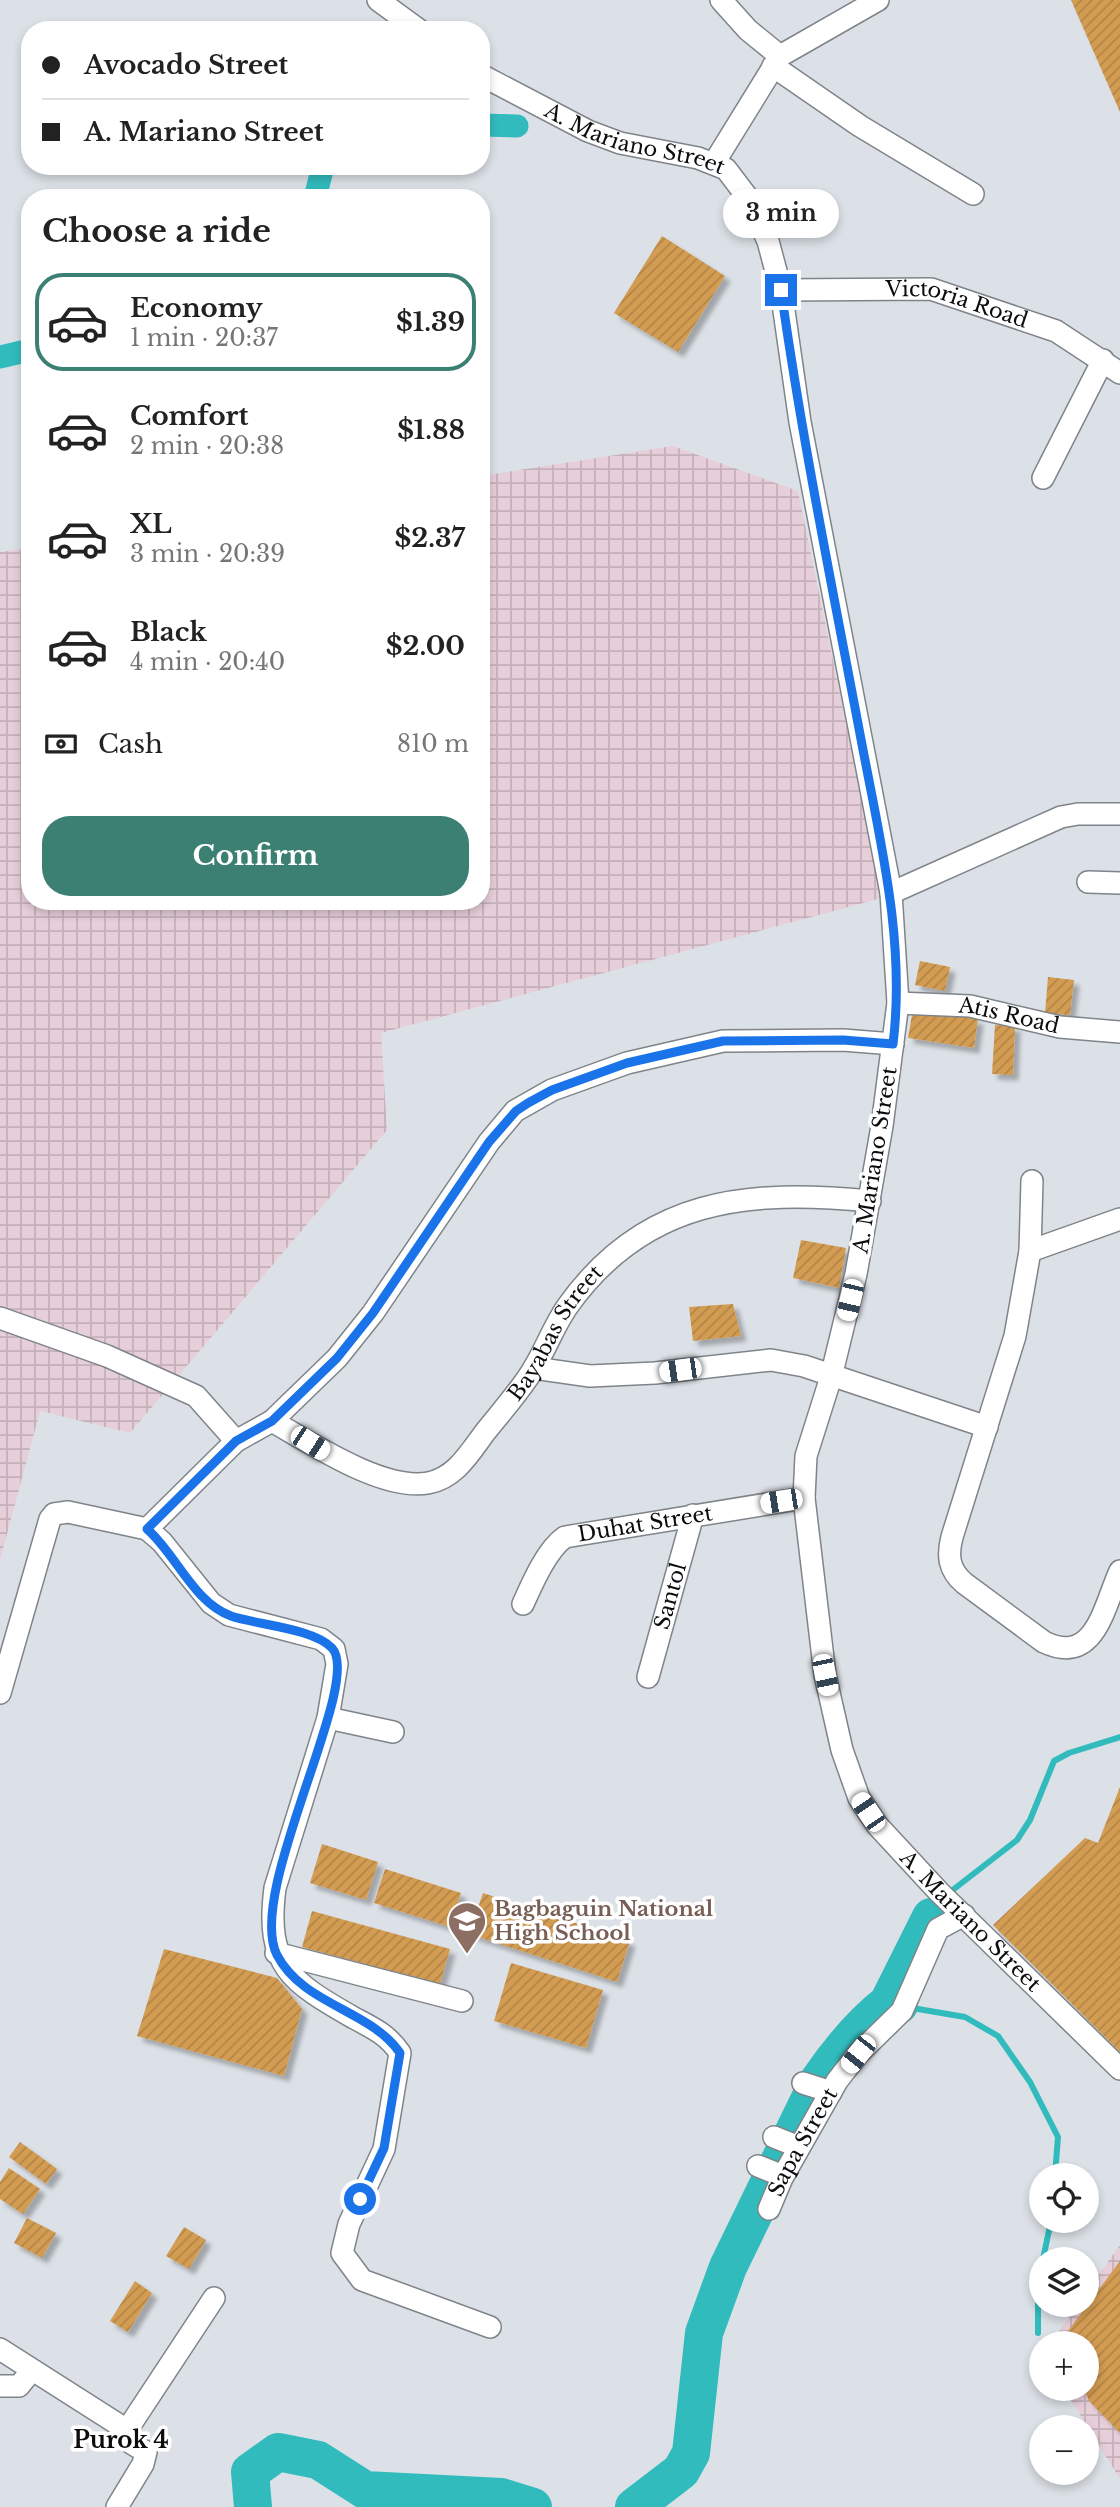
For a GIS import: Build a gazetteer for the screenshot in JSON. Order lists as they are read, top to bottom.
{
  "streets": {
    "street": [
      "A. Mariano Street",
      "Victoria Road",
      "Atis Road",
      "Bayabas Street",
      "Duhat Street",
      "Santol",
      "Sapa Street"
    ]
  },
  "crossings": [
    ["A. Mariano Street", "Victoria Road"],
    ["A. Mariano Street", "Atis Road"],
    ["A. Mariano Street", "Bayabas Street"],
    ["A. Mariano Street", "Duhat Street"],
    ["A. Mariano Street", "Sapa Street"],
    ["Duhat Street", "Santol"]
  ],
  "districts": ["Purok 4"],
  "places": {
    "school or university": ["Bagbaguin National High School"]
  },
  "page": {
    "banner": ["Avocado Street", "A. Mariano Street"],
    "bubble": "3 min",
    "heading": "Choose a ride",
    "list": [
      {
        "name": "Economy",
        "note": "1 min · 20:37",
        "value": "$1.39"
      },
      {
        "name": "Comfort",
        "note": "2 min · 20:38",
        "value": "$1.88"
      },
      {
        "name": "XL",
        "note": "3 min · 20:39",
        "value": "$2.37"
      },
      {
        "name": "Black",
        "note": "4 min · 20:40",
        "value": "$2.00"
      }
    ],
    "pay": ["Cash", "810 m"],
    "buttons": "Confirm",
    "map_buttons": ["+", "−"]
  }
}
